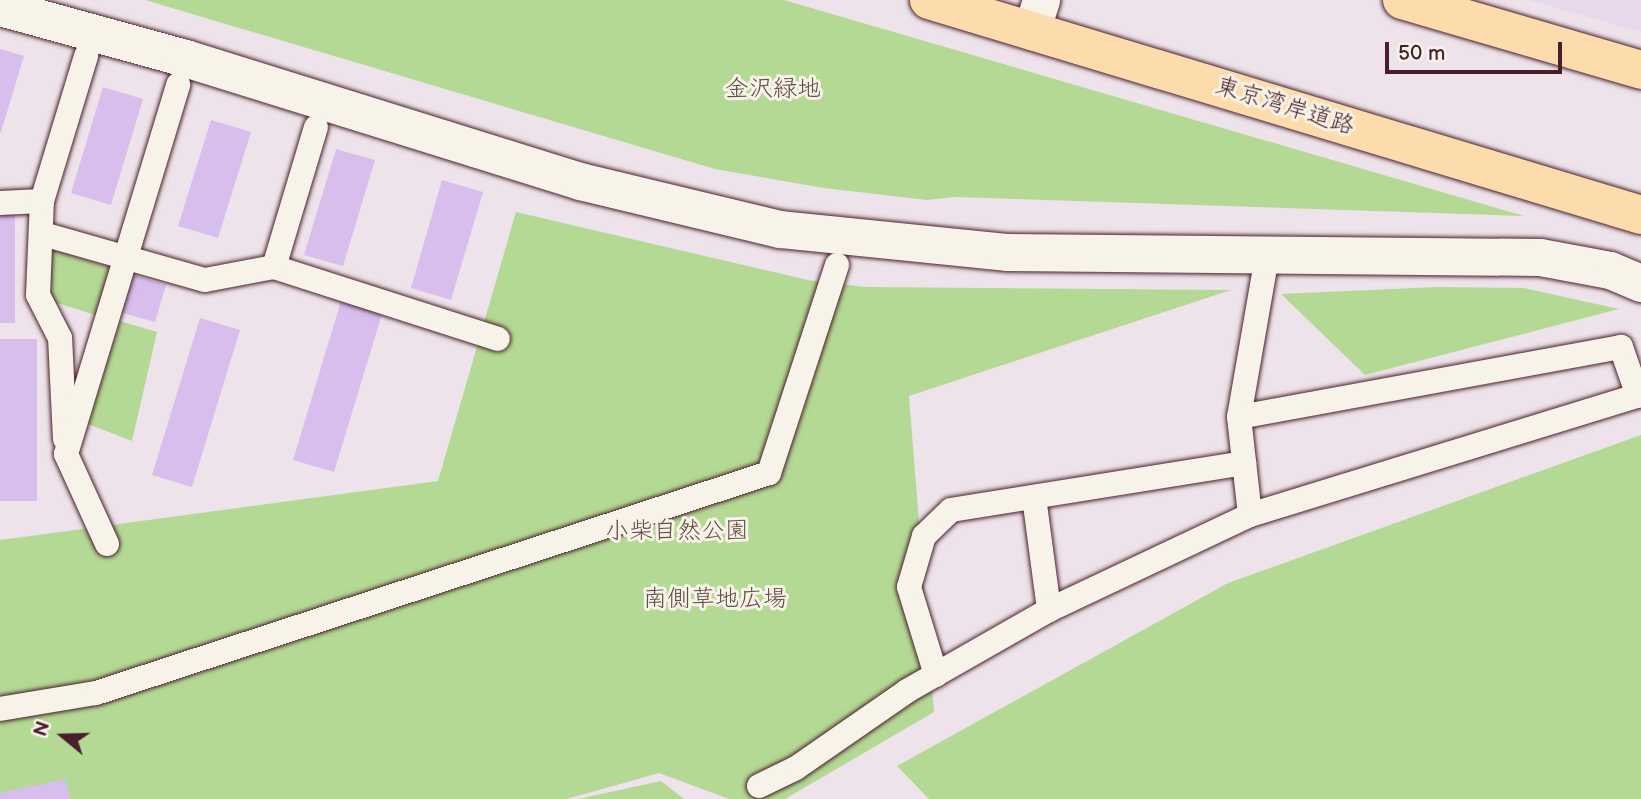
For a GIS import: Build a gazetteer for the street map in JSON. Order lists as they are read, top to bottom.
{
  "streets": {
    "highway": ["東京湾岸道路"]
  },
  "parks": ["金沢緑地", "小柴自然公園", "南側草地広場"],
  "scale_bar": "50 m",
  "north": "left"
}
